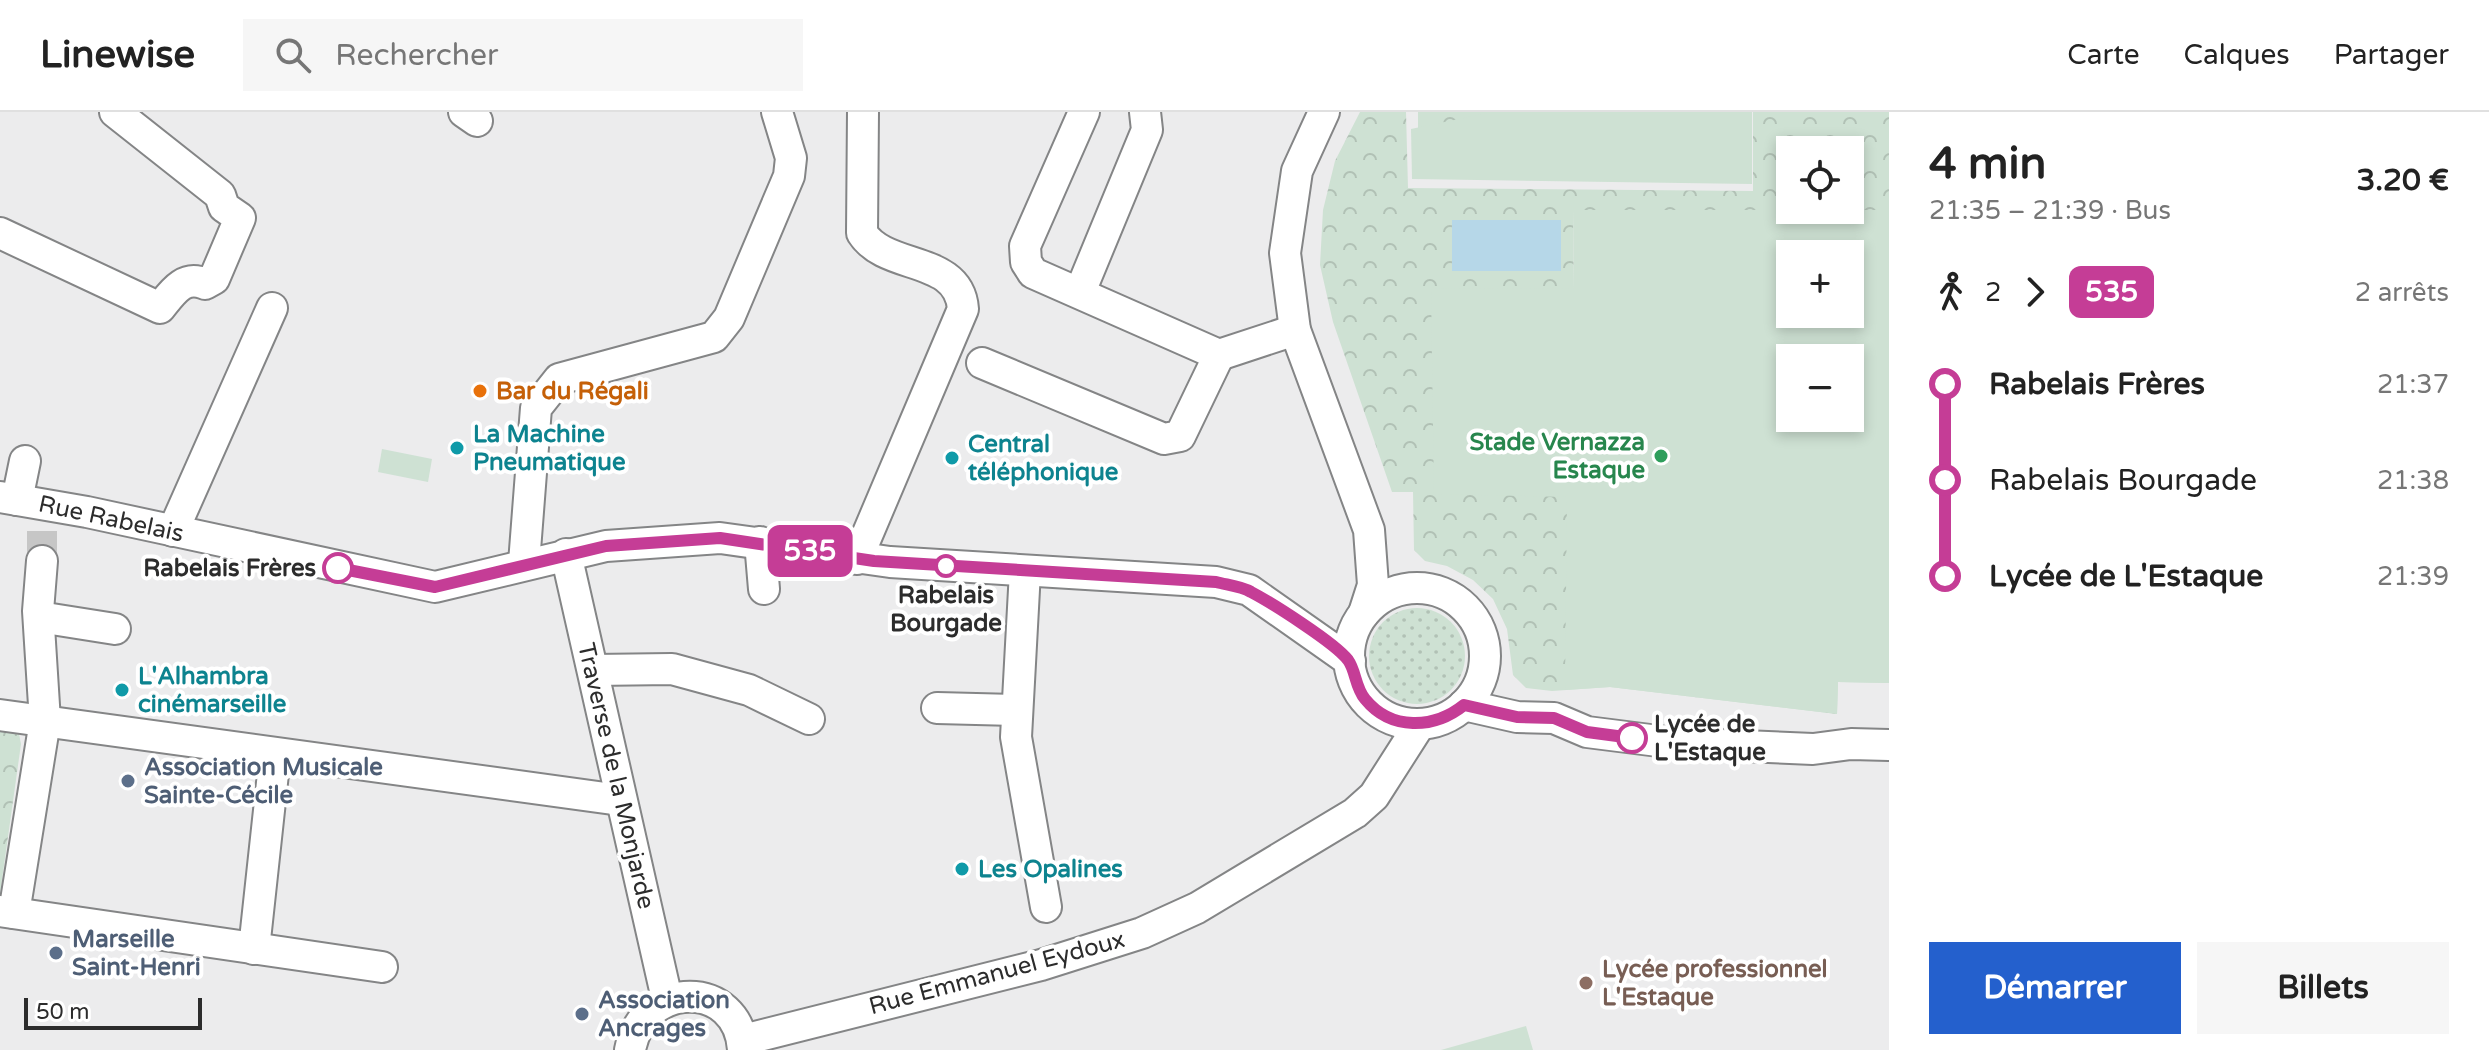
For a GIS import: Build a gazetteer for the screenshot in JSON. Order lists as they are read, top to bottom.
{
  "streets": {
    "street": ["Rue Rabelais", "Traverse de la Monjarde", "Rue Emmanuel Eydoux"]
  },
  "crossings": [
    ["Rue Rabelais", "Traverse de la Monjarde"],
    ["Rue Rabelais", "Rue Emmanuel Eydoux"]
  ],
  "places": [
    "Bar du Régali",
    "La Machine Pneumatique",
    "Stade Vernazza Estaque",
    "Central téléphonique",
    "Rabelais Bourgade",
    "Rabelais Frères",
    "L'Alhambra cinémarseille",
    "Lycée de L'Estaque",
    "Association Musicale Sainte-Cécile",
    "Les Opalines",
    "Marseille Saint-Henri",
    "Lycée professionnel L'Estaque",
    "Association Ancrages"
  ],
  "lines": ["bus line 535"],
  "scale_bar": "50 m",
  "page": {
    "header": "Linewise",
    "search": "Rechercher",
    "nav": ["Carte", "Calques", "Partager"],
    "on_map": "535",
    "heading": ["4 min", "21:35 – 21:39 · Bus", "3.20 €"],
    "map_buttons": ["+", "−"],
    "legs": ["2", "535", "2 arrêts"],
    "list": [
      {
        "name": "Rabelais Frères",
        "value": "21:37"
      },
      {
        "name": "Rabelais Bourgade",
        "value": "21:38"
      },
      {
        "name": "Lycée de L'Estaque",
        "value": "21:39"
      }
    ],
    "buttons": ["Démarrer", "Billets"],
    "scale": "50 m"
  }
}
